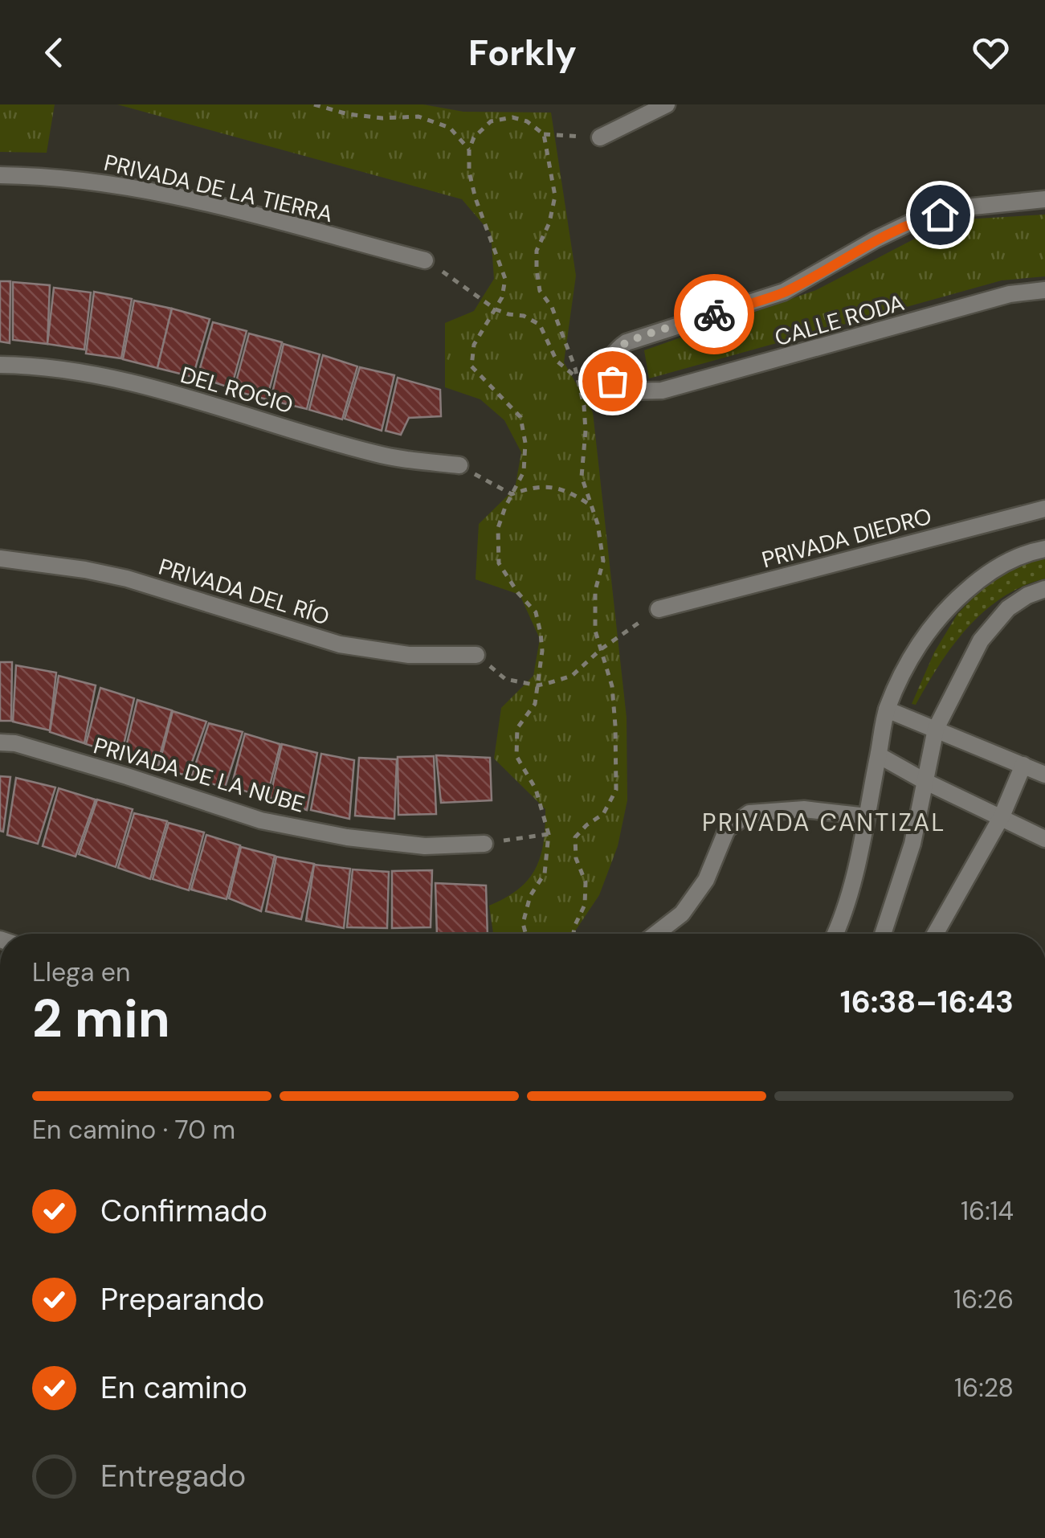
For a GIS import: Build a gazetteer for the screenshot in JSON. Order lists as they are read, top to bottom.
{
  "streets": {
    "street": [
      "PRIVADA DE LA TIERRA",
      "CALLE RODA",
      "DEL ROCIO",
      "PRIVADA DIEDRO",
      "PRIVADA DEL RÍO",
      "PRIVADA DE LA NUBE"
    ]
  },
  "districts": ["PRIVADA CANTIZAL"],
  "page": {
    "header": "Forkly",
    "heading": ["2 min", "Llega en", "16:38–16:43"],
    "bar": "En camino · 70 m",
    "list": [
      ["Confirmado", "16:14"],
      ["Preparando", "16:26"],
      ["En camino", "16:28"],
      "Entregado"
    ]
  }
}
